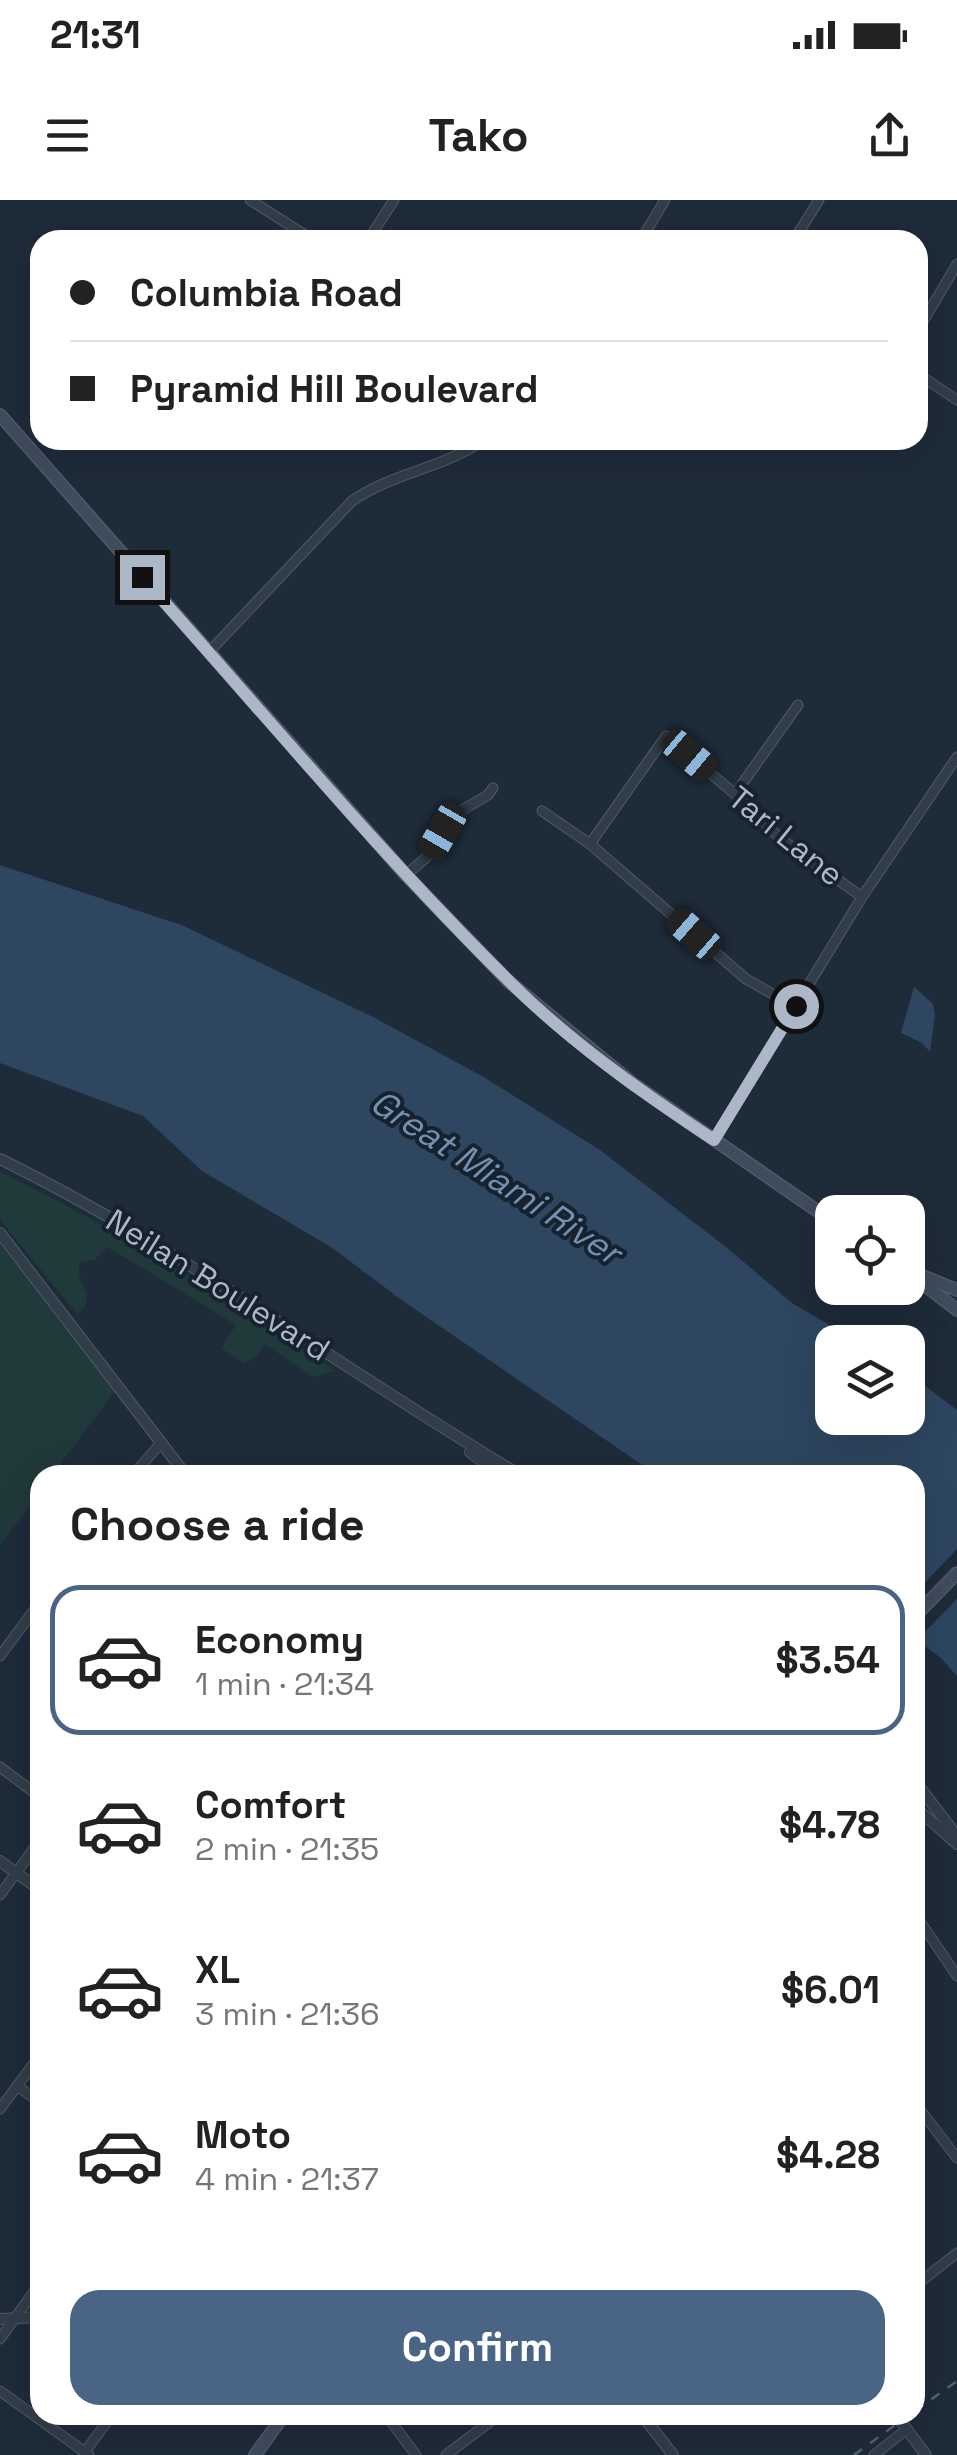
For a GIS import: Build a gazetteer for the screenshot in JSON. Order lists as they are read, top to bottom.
{
  "streets": {
    "street": ["Tari Lane", "Neilan Boulevard"]
  },
  "water": ["Great Miami River"],
  "page": {
    "status": "21:31",
    "header": "Tako",
    "banner": ["Columbia Road", "Pyramid Hill Boulevard"],
    "heading": "Choose a ride",
    "list": [
      {
        "name": "Economy",
        "note": "1 min · 21:34",
        "value": "$3.54"
      },
      {
        "name": "Comfort",
        "note": "2 min · 21:35",
        "value": "$4.78"
      },
      {
        "name": "XL",
        "note": "3 min · 21:36",
        "value": "$6.01"
      },
      {
        "name": "Moto",
        "note": "4 min · 21:37",
        "value": "$4.28"
      }
    ],
    "buttons": "Confirm"
  }
}
